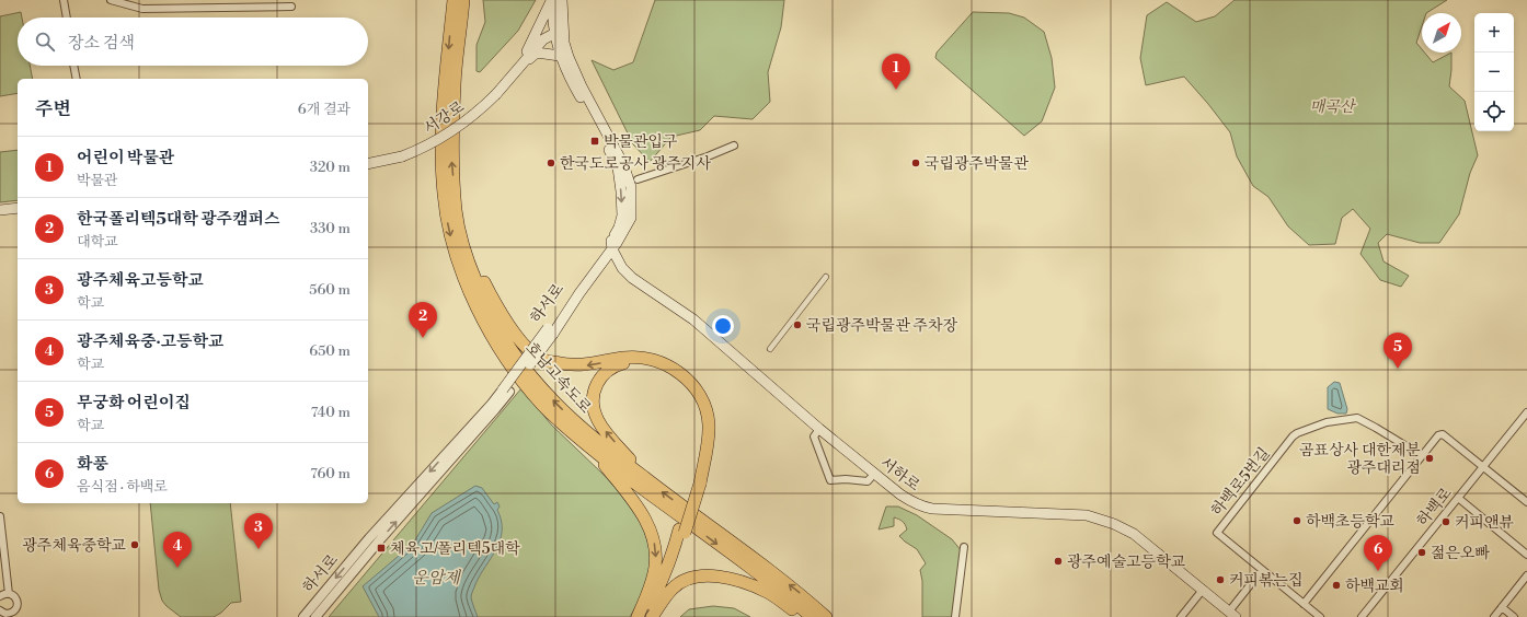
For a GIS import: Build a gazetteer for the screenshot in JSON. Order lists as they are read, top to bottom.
{
  "streets": {
    "highway": ["호남고속도로"],
    "main road": ["서강로", "하서로", "서하로"],
    "street": ["하백로5번길", "하백로"]
  },
  "crossings": [
    ["서강로", "하서로"],
    ["하서로", "서하로"],
    ["서하로", "하백로5번길"]
  ],
  "water": ["운암제"],
  "parks": ["매곡산"],
  "places": {
    "transit": ["박물관입구", "체육고/폴리텍5대학"],
    "other": [
      "한국도로공사 광주지사",
      "국립광주박물관",
      "국립광주박물관 주차장",
      "곰표상사 대한제분 광주대리점",
      "하백초등학교",
      "커피앤뷰",
      "광주체육중학교",
      "젊은오빠",
      "광주예술고등학교",
      "커피볶는집",
      "하백교회"
    ]
  },
  "north": "top right",
  "page": {
    "map_buttons": ["+", "−"],
    "search": "장소 검색",
    "pins": [
      "1",
      "2",
      "5",
      "3",
      "4",
      "6"
    ],
    "heading": ["주변", "6개 결과"],
    "list": [
      {
        "mark": "1",
        "name": "어린이 박물관",
        "note": "박물관",
        "value": "320 m"
      },
      {
        "mark": "2",
        "name": "한국폴리텍5대학 광주캠퍼스",
        "note": "대학교",
        "value": "330 m"
      },
      {
        "mark": "3",
        "name": "광주체육고등학교",
        "note": "학교",
        "value": "560 m"
      },
      {
        "mark": "4",
        "name": "광주체육중·고등학교",
        "note": "학교",
        "value": "650 m"
      },
      {
        "mark": "5",
        "name": "무궁화 어린이집",
        "note": "학교",
        "value": "740 m"
      },
      {
        "mark": "6",
        "name": "화풍",
        "note": "음식점 · 하백로",
        "value": "760 m"
      }
    ]
  }
}
